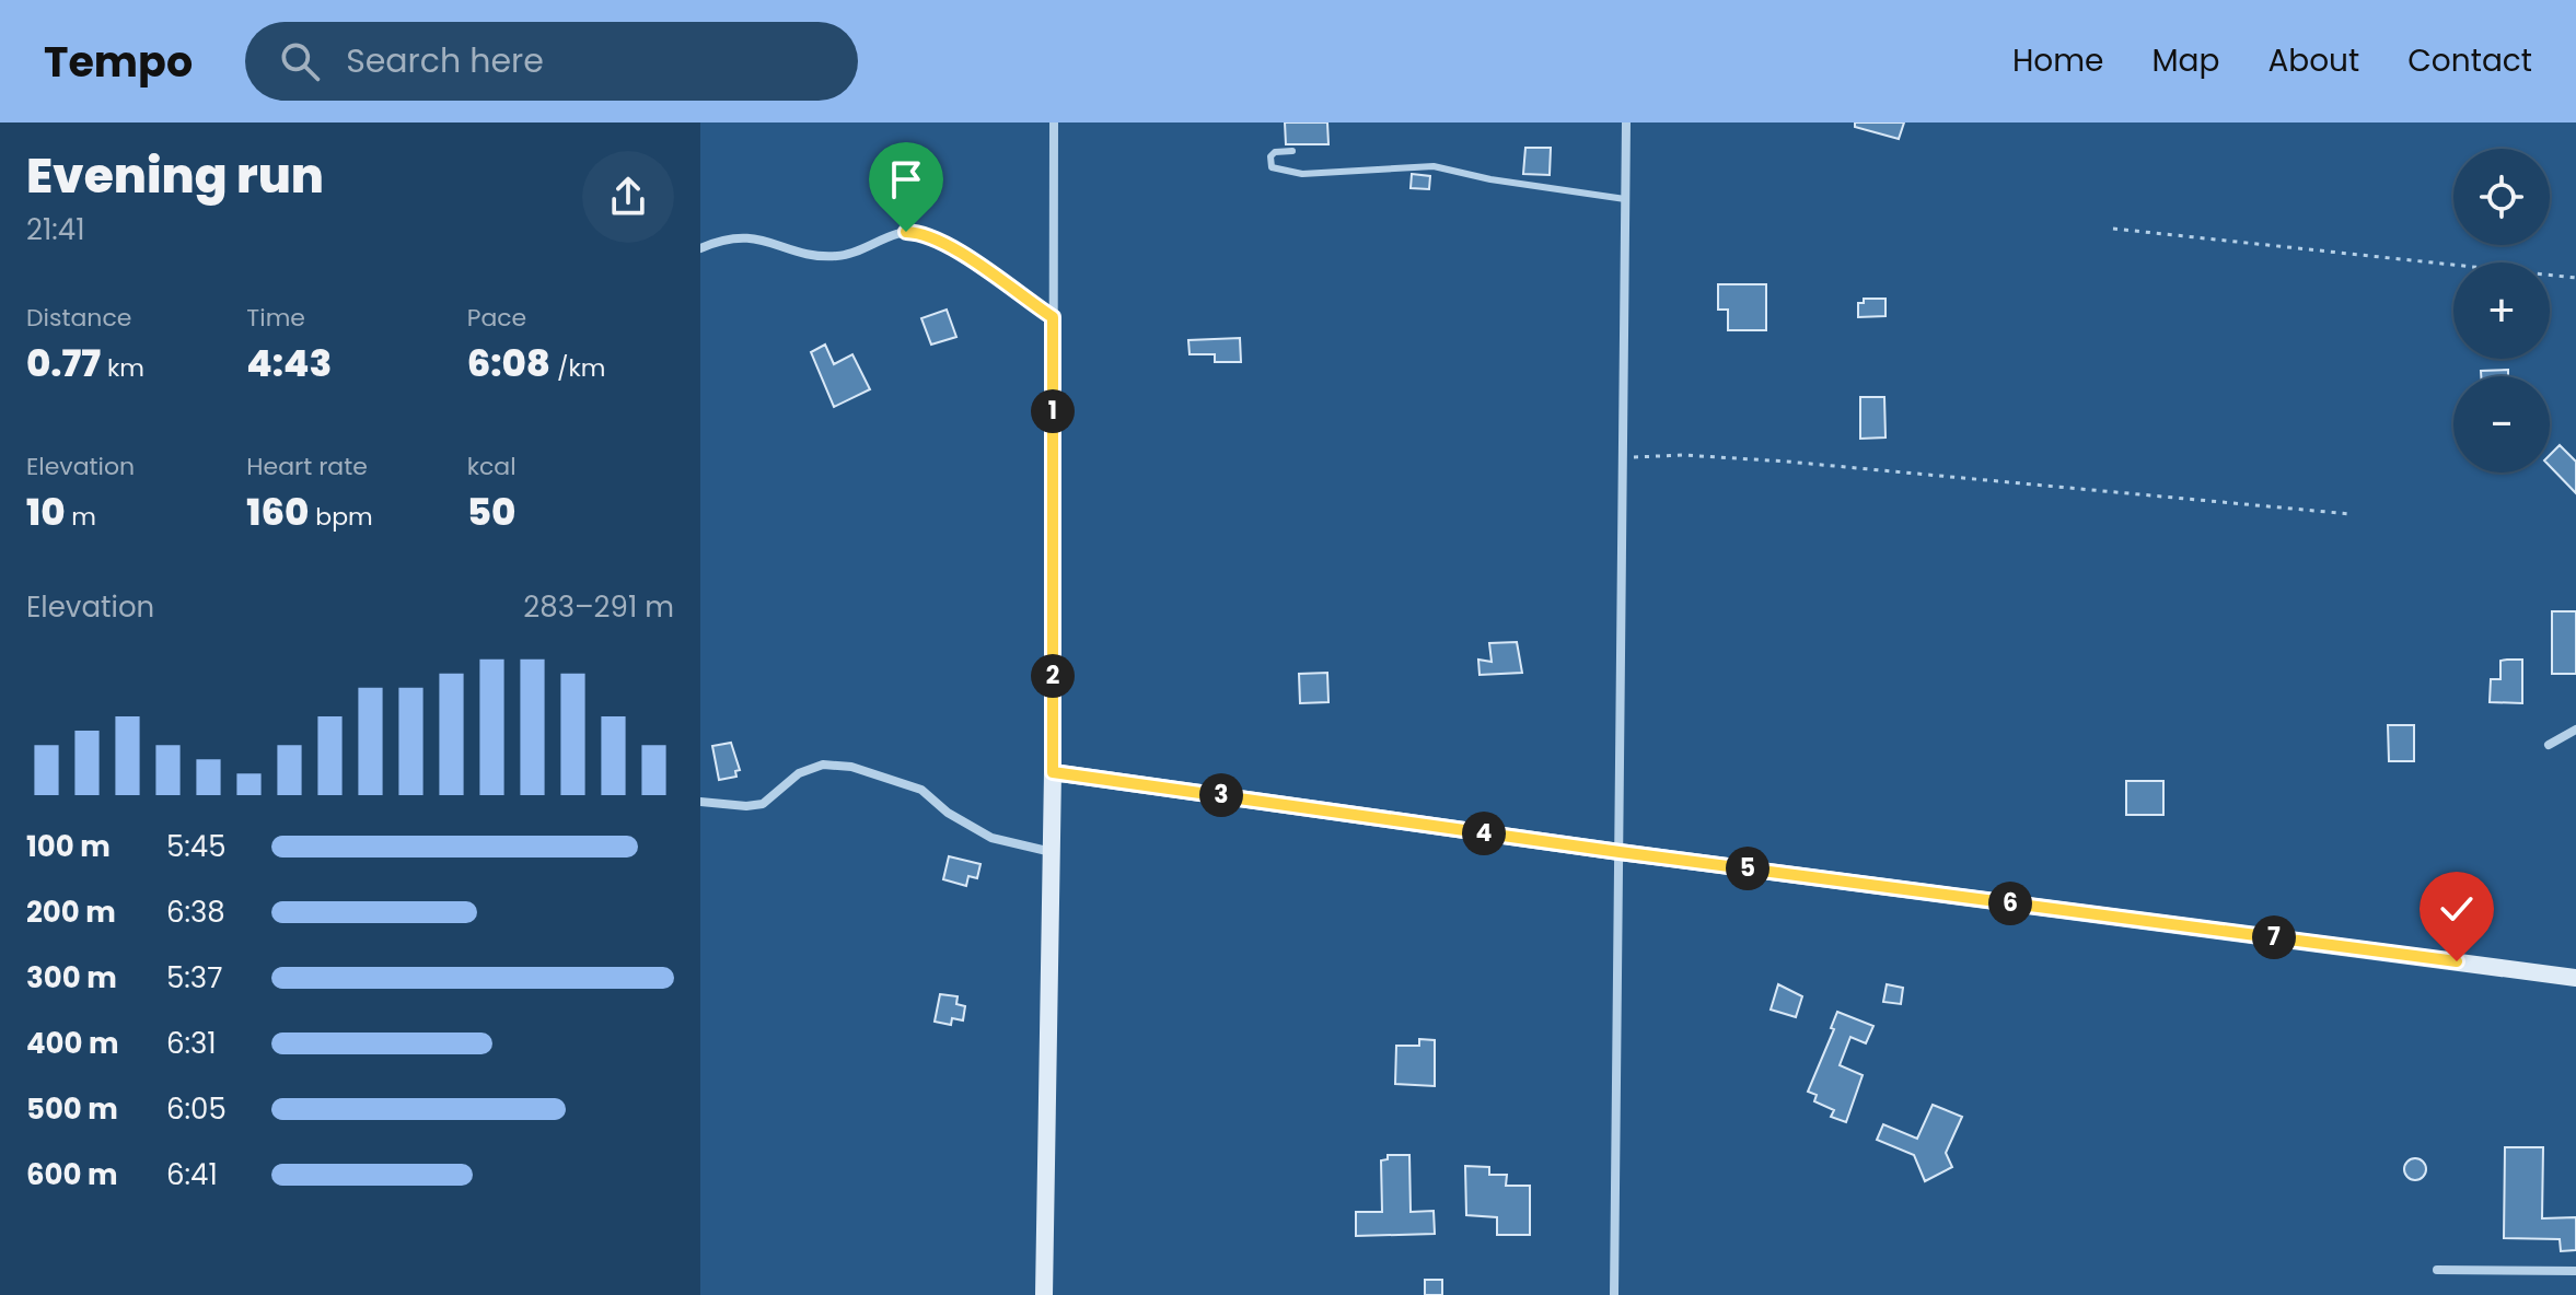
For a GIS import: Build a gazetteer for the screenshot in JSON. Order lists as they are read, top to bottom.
{
  "page": {
    "header": "Tempo",
    "search": "Search here",
    "nav": [
      "Home",
      "Map",
      "About",
      "Contact"
    ],
    "heading": ["Evening run", "21:41"],
    "map_buttons": ["+", "−"],
    "stats": [
      ["Distance", "0.77 km"],
      ["Time", "4:43"],
      ["Pace", "6:08 /km"],
      ["Elevation", "10 m"],
      ["Heart rate", "160 bpm"],
      ["kcal", "50"]
    ],
    "pins": [
      "1",
      "2",
      "3",
      "4",
      "5",
      "6",
      "7"
    ],
    "chart": ["Elevation", "283–291 m"],
    "list": [
      {
        "name": "100 m",
        "note": "5:45"
      },
      {
        "name": "200 m",
        "note": "6:38"
      },
      {
        "name": "300 m",
        "note": "5:37"
      },
      {
        "name": "400 m",
        "note": "6:31"
      },
      {
        "name": "500 m",
        "note": "6:05"
      },
      {
        "name": "600 m",
        "note": "6:41"
      }
    ]
  }
}
